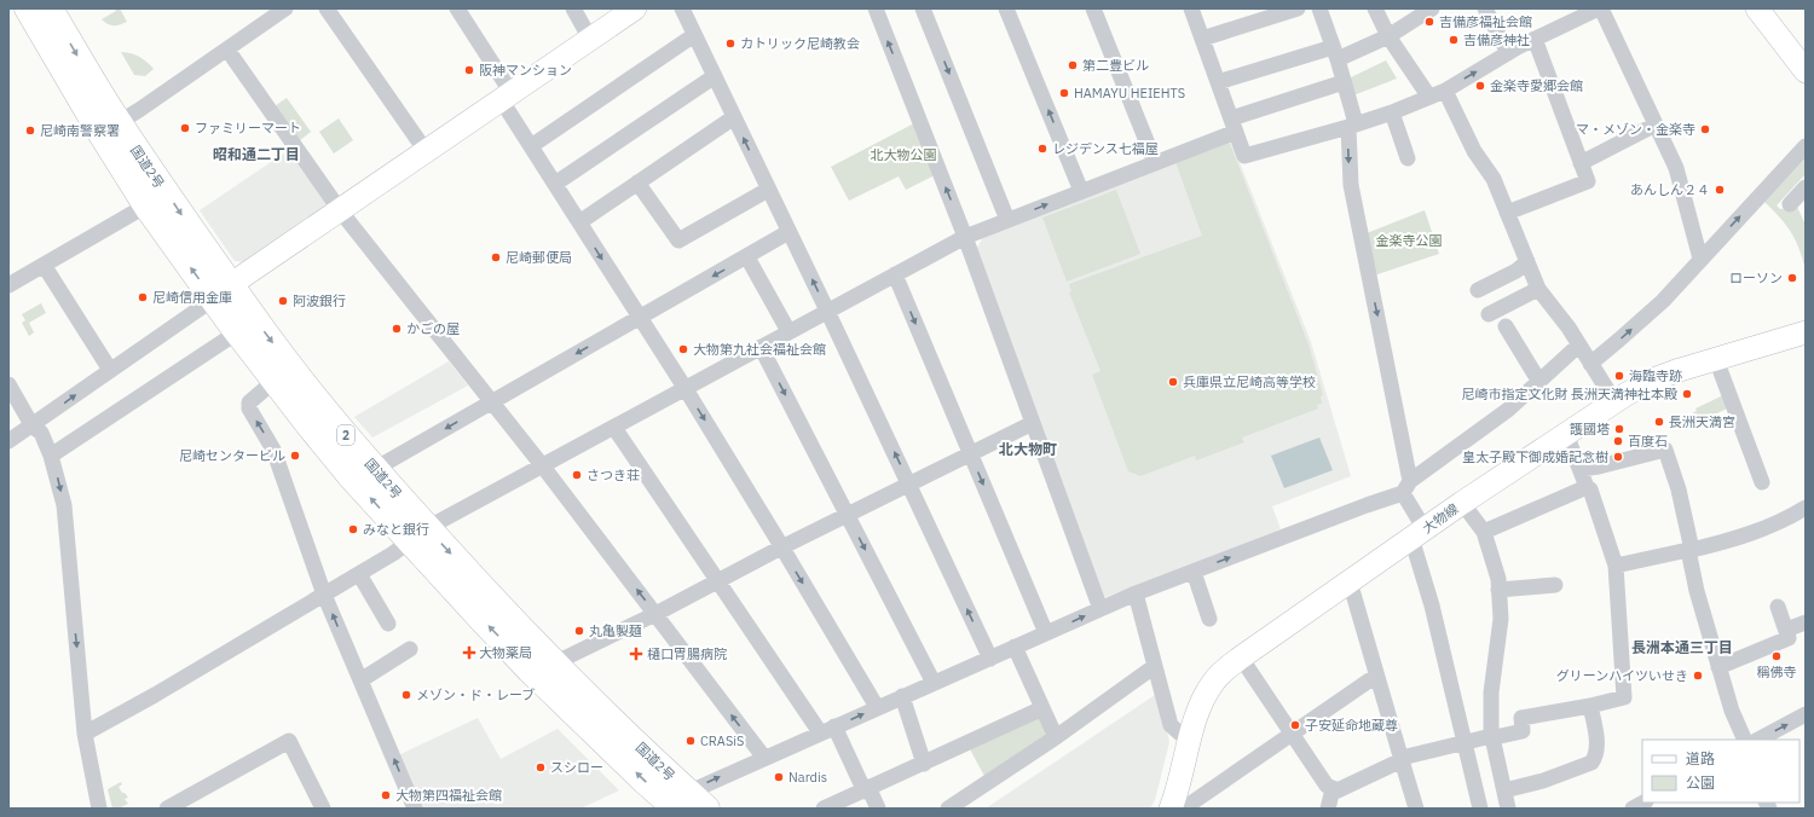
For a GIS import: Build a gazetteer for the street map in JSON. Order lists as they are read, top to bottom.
{
  "streets": {
    "highway": ["国道2号", "2"],
    "street": ["大物線"]
  },
  "districts": ["昭和通二丁目", "北大物町", "長洲本通三丁目"],
  "parks": ["北大物公園", "金楽寺公園"],
  "places": {
    "other": [
      "吉備彦福祉会館",
      "吉備彦神社",
      "カトリック尼崎教会",
      "第二豊ビル",
      "阪神マンション",
      "金楽寺愛郷会館",
      "HAMAYU HEIEHTS",
      "ファミリーマート",
      "マ・メゾン・金楽寺",
      "尼崎南警察署",
      "レジデンス七福屋",
      "あんしん２４",
      "尼崎郵便局",
      "ローソン",
      "尼崎信用金庫",
      "阿波銀行",
      "かごの屋",
      "大物第九社会福祉会館",
      "海臨寺跡",
      "兵庫県立尼崎高等学校",
      "尼崎市指定文化財 長洲天満神社本殿",
      "長洲天満宮",
      "護國塔",
      "百度石",
      "尼崎センタービル",
      "皇太子殿下御成婚記念樹",
      "さつき荘",
      "みなと銀行",
      "丸亀製麺",
      "稱佛寺",
      "グリーンハイツいせき",
      "メゾン・ド・レーブ",
      "子安延命地蔵尊",
      "CRASiS",
      "スシロー",
      "Nardis",
      "大物第四福祉会館"
    ],
    "health": ["大物薬局", "樋口胃腸病院"]
  },
  "legend": ["道路", "公園"]
}
